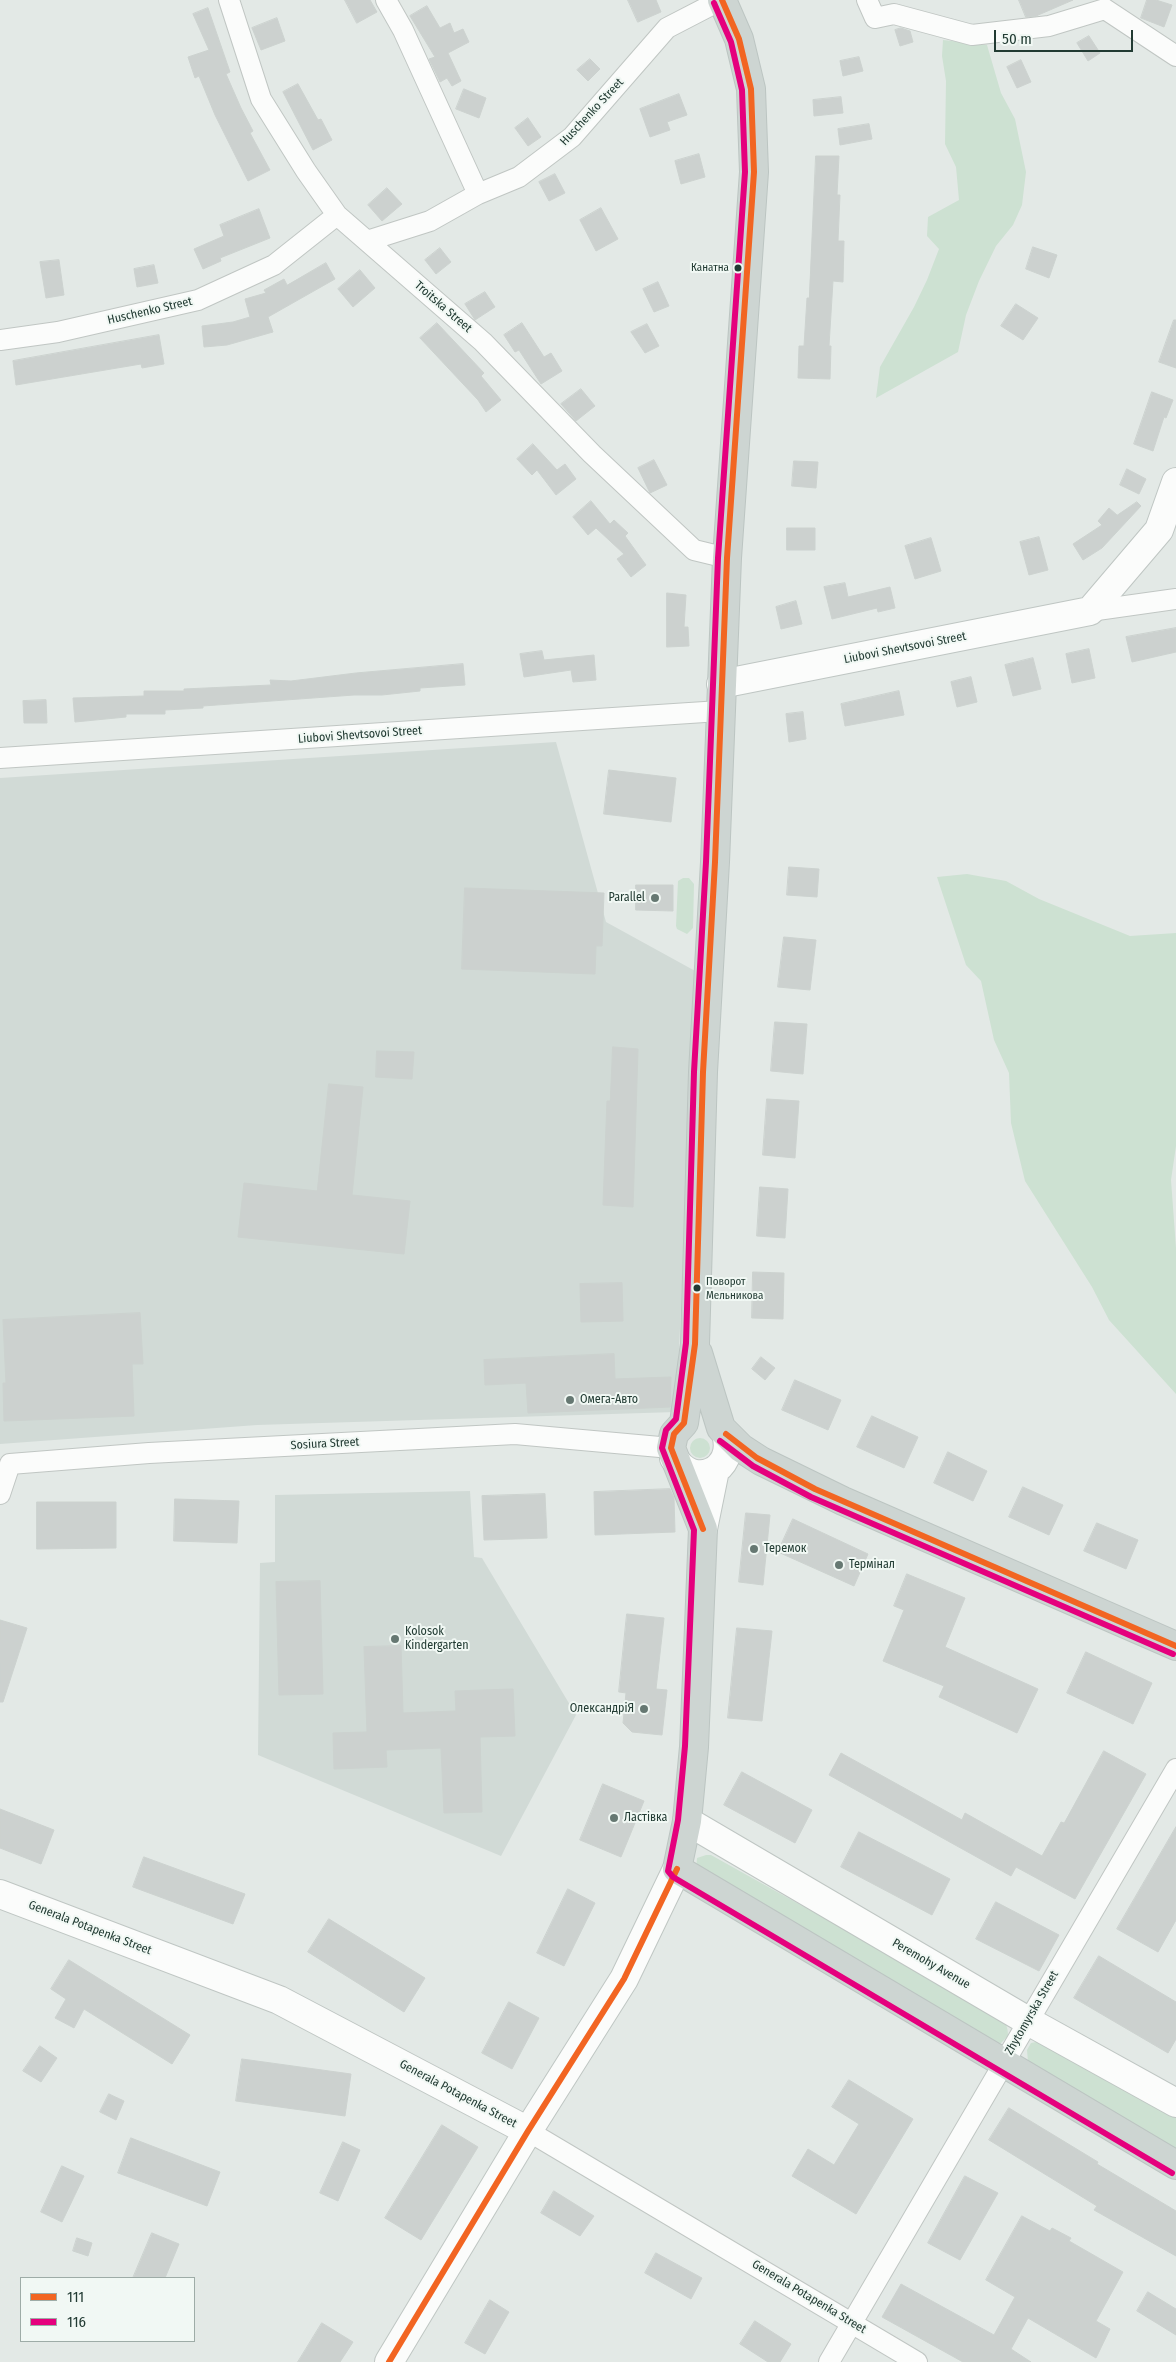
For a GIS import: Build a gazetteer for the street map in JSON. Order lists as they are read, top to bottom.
{
  "streets": {
    "street": [
      "Huschenko Street",
      "Troitska Street",
      "Liubovi Shevtsovoi Street",
      "Sosiura Street",
      "Generala Potapenka Street",
      "Peremohy Avenue",
      "Zhytomyrska Street"
    ]
  },
  "crossings": [
    ["Huschenko Street", "Troitska Street"],
    ["Generala Potapenka Street", "Zhytomyrska Street"],
    ["Peremohy Avenue", "Zhytomyrska Street"]
  ],
  "places": [
    "Канатна",
    "Parallel",
    "Поворот Мельникова",
    "Омега-Авто",
    "Теремок",
    "Термінал",
    "Kolosok Kindergarten",
    "ОлександріЯ",
    "Ластівка"
  ],
  "lines": ["transit line 111", "transit line 116"],
  "legend": ["111", "116"],
  "scale_bar": "50 m"
}
